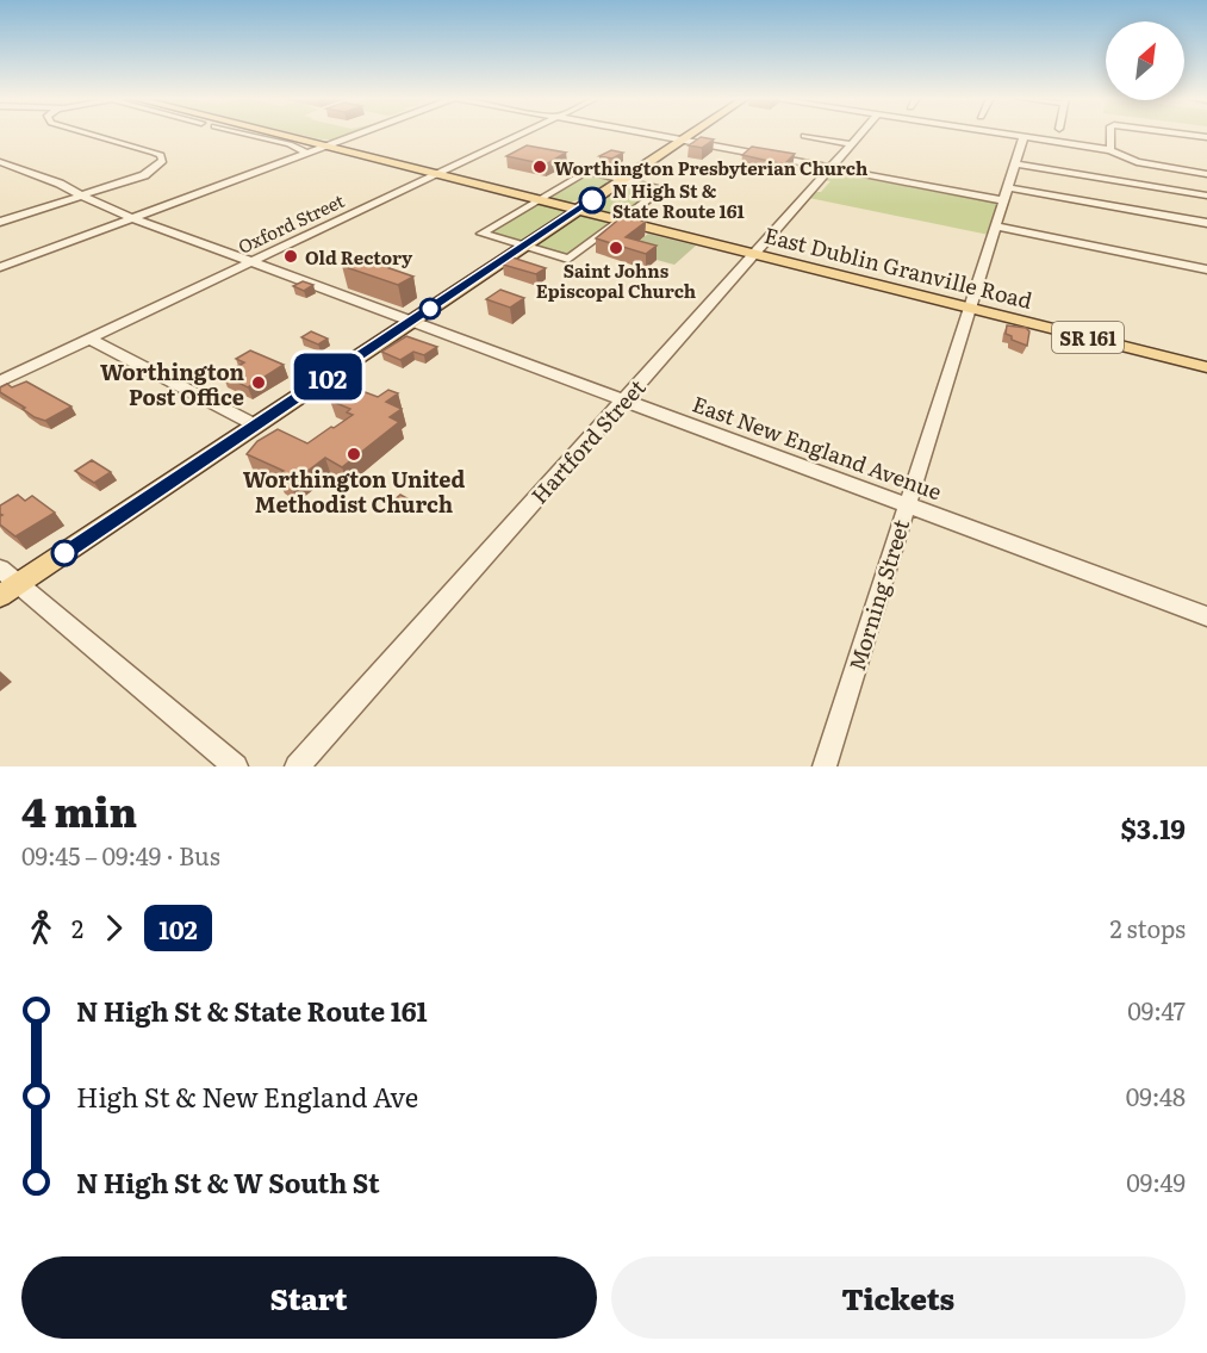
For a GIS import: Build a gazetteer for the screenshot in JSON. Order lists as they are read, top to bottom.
{
  "streets": {
    "main road": ["East Dublin Granville Road", "SR 161"],
    "street": [
      "Oxford Street",
      "Hartford Street",
      "East New England Avenue",
      "Morning Street"
    ]
  },
  "crossings": [
    ["Oxford Street", "SR 161"],
    ["Oxford Street", "East New England Avenue"],
    ["East Dublin Granville Road", "SR 161"],
    ["East Dublin Granville Road", "Hartford Street"],
    ["East Dublin Granville Road", "Morning Street"],
    ["Hartford Street", "East New England Avenue"],
    ["East New England Avenue", "Morning Street"]
  ],
  "places": [
    "Worthington Presbyterian Church",
    "N High St & State Route 161",
    "Saint Johns Episcopal Church",
    "Old Rectory",
    "Worthington Post Office",
    "Worthington United Methodist Church"
  ],
  "lines": ["bus line 102"],
  "north": "top right",
  "page": {
    "on_map": "102",
    "heading": ["4 min", "09:45 – 09:49 · Bus", "$3.19"],
    "legs": ["2", "102", "2 stops"],
    "list": [
      {
        "name": "N High St & State Route 161",
        "value": "09:47"
      },
      {
        "name": "High St & New England Ave",
        "value": "09:48"
      },
      {
        "name": "N High St & W South St",
        "value": "09:49"
      }
    ],
    "buttons": ["Start", "Tickets"]
  }
}
